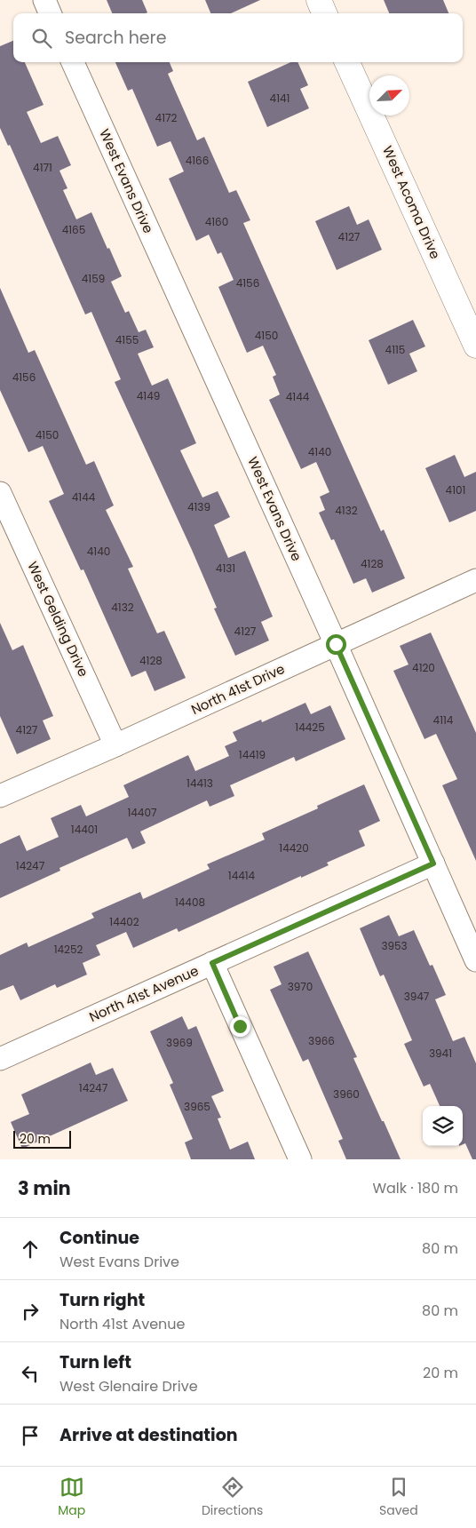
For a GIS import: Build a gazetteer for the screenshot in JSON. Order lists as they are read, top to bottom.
{
  "streets": {
    "street": [
      "West Evans Drive",
      "West Acoma Drive",
      "West Gelding Drive",
      "North 41st Drive",
      "North 41st Avenue"
    ]
  },
  "crossings": [
    ["West Evans Drive", "North 41st Drive"],
    ["West Evans Drive", "North 41st Avenue"],
    ["West Gelding Drive", "North 41st Drive"]
  ],
  "house_numbers": [
    "4141",
    "4172",
    "4166",
    "4171",
    "4160",
    "4165",
    "4127",
    "4159",
    "4156",
    "4150",
    "4155",
    "4115",
    "4156",
    "4149",
    "4144",
    "4150",
    "4140",
    "4101",
    "4144",
    "4139",
    "4132",
    "4140",
    "4128",
    "4131",
    "4132",
    "4127",
    "4128",
    "4120",
    "4114",
    "14425",
    "4127",
    "14419",
    "14413",
    "14407",
    "14401",
    "14420",
    "14247",
    "14414",
    "14408",
    "14402",
    "3953",
    "14252",
    "3970",
    "3947",
    "3966",
    "3969",
    "3941",
    "14247",
    "3960",
    "3965"
  ],
  "scale_bar": "20 m",
  "north": "top right",
  "page": {
    "search": "Search here",
    "scale": "20 m",
    "heading": ["3 min", "Walk · 180 m"],
    "list": [
      ["Continue", "West Evans Drive", "80 m"],
      ["Turn right", "North 41st Avenue", "80 m"],
      ["Turn left", "West Glenaire Drive", "20 m"],
      "Arrive at destination"
    ],
    "nav": ["Map", "Directions", "Saved"]
  }
}
